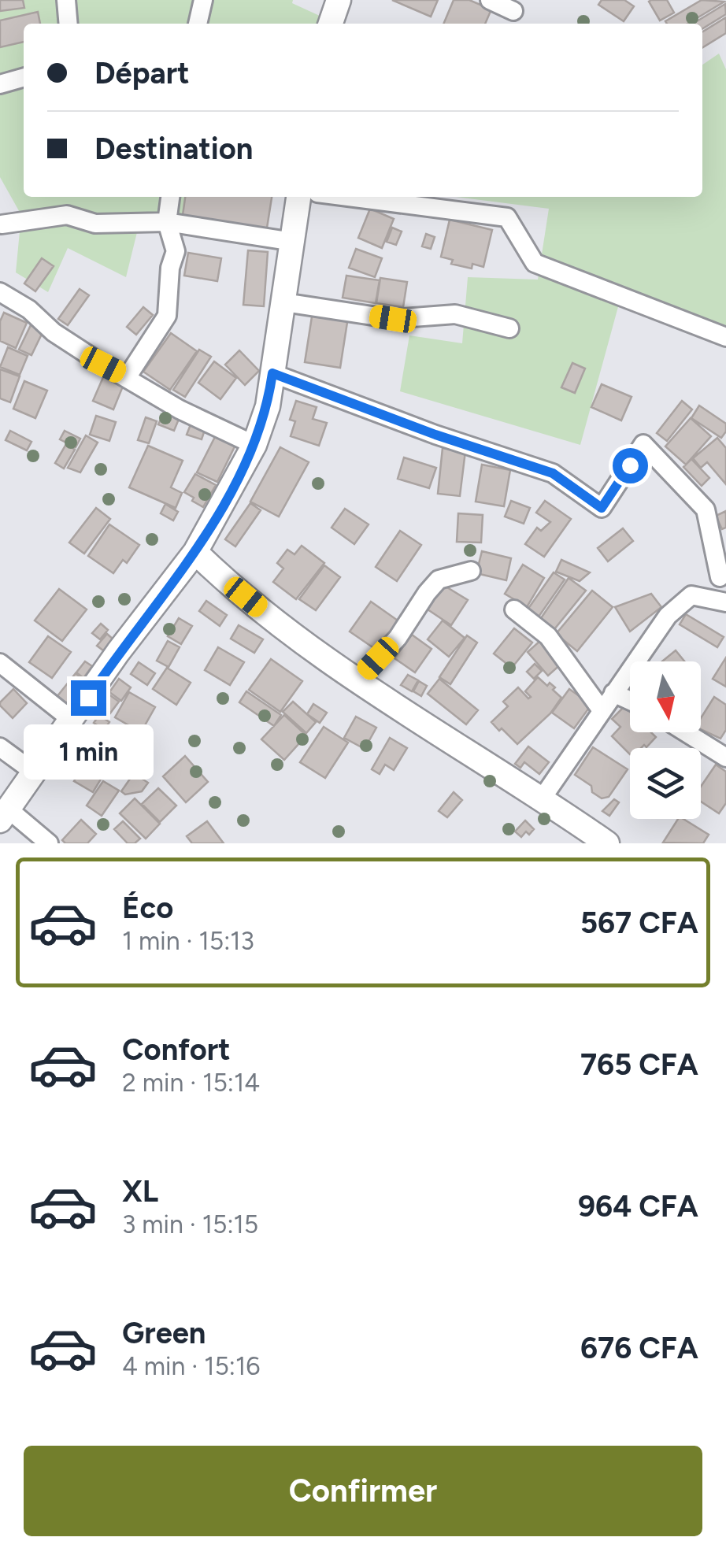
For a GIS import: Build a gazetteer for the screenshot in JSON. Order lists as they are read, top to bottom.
{
  "north": "bottom",
  "page": {
    "banner": ["Départ", "Destination"],
    "bubble": "1 min",
    "list": [
      {
        "name": "Éco",
        "note": "1 min · 15:13",
        "value": "567 CFA"
      },
      {
        "name": "Confort",
        "note": "2 min · 15:14",
        "value": "765 CFA"
      },
      {
        "name": "XL",
        "note": "3 min · 15:15",
        "value": "964 CFA"
      },
      {
        "name": "Green",
        "note": "4 min · 15:16",
        "value": "676 CFA"
      }
    ],
    "buttons": "Confirmer"
  }
}
